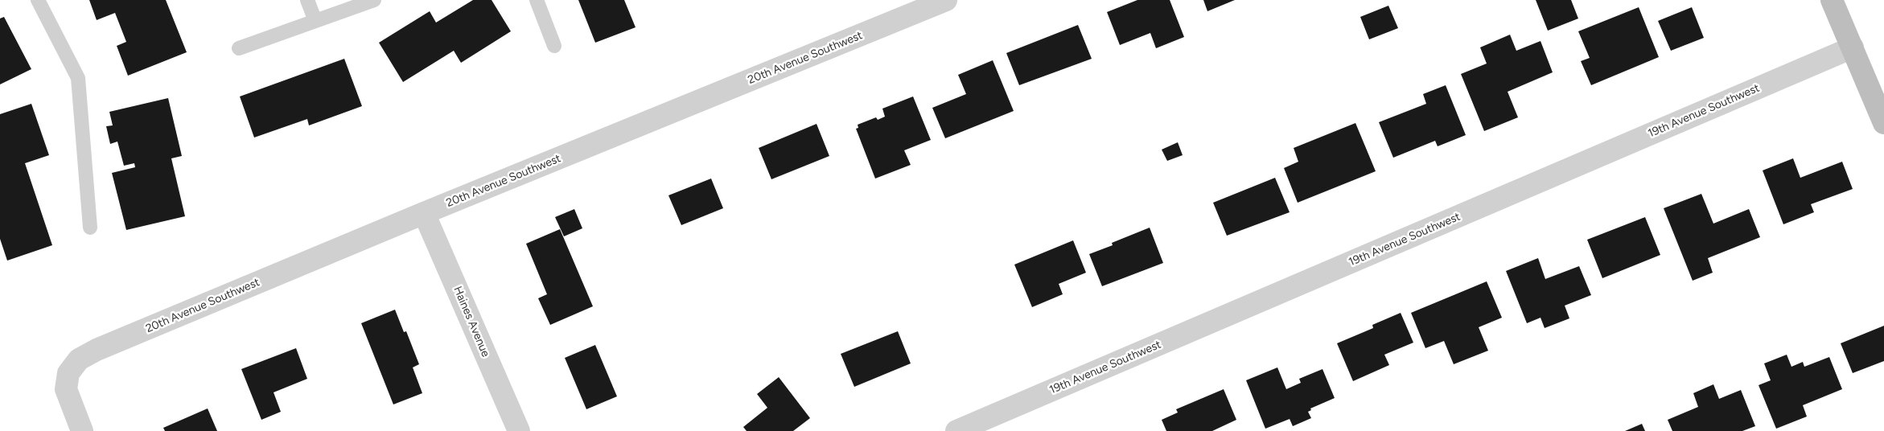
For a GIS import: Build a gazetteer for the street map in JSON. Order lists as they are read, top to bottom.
{
  "streets": {
    "street": ["20th Avenue Southwest", "19th Avenue Southwest", "Haines Avenue"]
  },
  "crossings": [
    ["20th Avenue Southwest", "Haines Avenue"]
  ]
}
